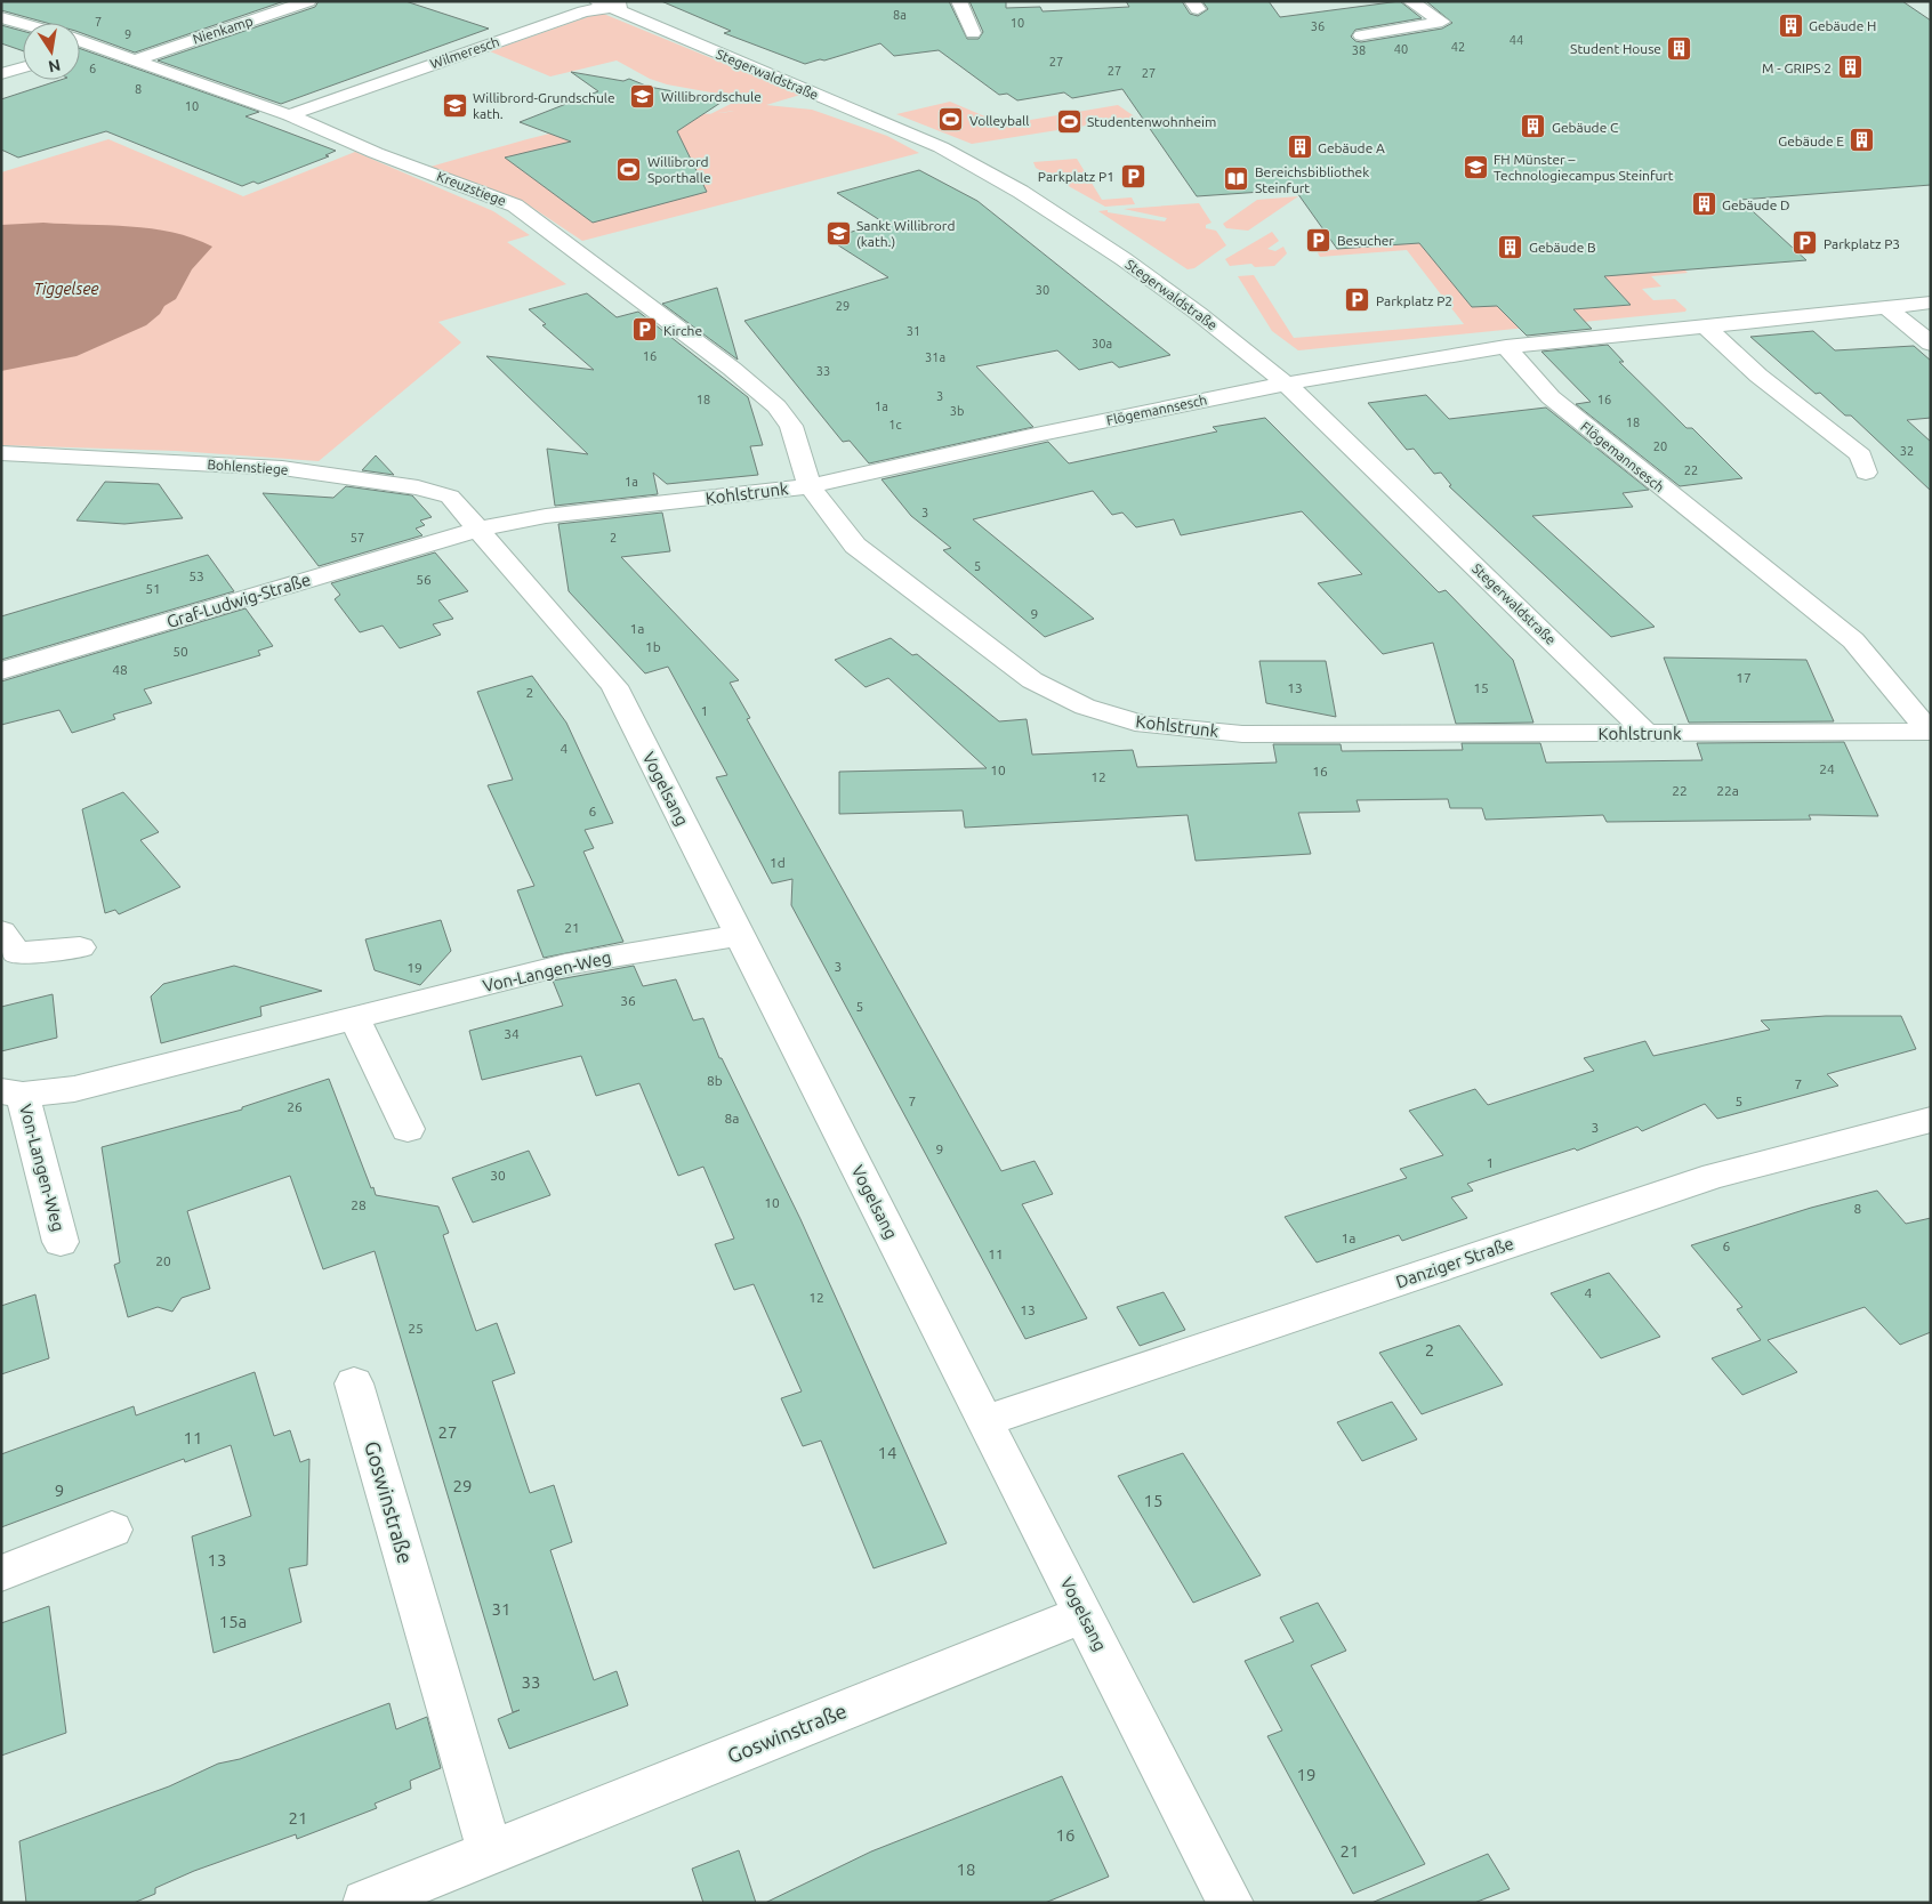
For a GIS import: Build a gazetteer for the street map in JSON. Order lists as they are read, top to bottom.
{
  "streets": {
    "street": [
      "Nienkamp",
      "Wilmeresch",
      "Stegerwaldstraße",
      "Kreuzstiege",
      "Flögemannsesch",
      "Bohlenstiege",
      "Kohlstrunk",
      "Graf-Ludwig-Straße",
      "Vogelsang",
      "Von-Langen-Weg",
      "Danziger Straße",
      "Goswinstraße"
    ]
  },
  "crossings": [
    ["Nienkamp", "Kreuzstiege"],
    ["Wilmeresch", "Stegerwaldstraße"],
    ["Wilmeresch", "Kreuzstiege"],
    ["Stegerwaldstraße", "Flögemannsesch"],
    ["Stegerwaldstraße", "Kohlstrunk"],
    ["Kreuzstiege", "Flögemannsesch"],
    ["Kreuzstiege", "Kohlstrunk"],
    ["Flögemannsesch", "Kohlstrunk"],
    ["Bohlenstiege", "Kohlstrunk"],
    ["Bohlenstiege", "Graf-Ludwig-Straße"],
    ["Bohlenstiege", "Vogelsang"],
    ["Kohlstrunk", "Graf-Ludwig-Straße"],
    ["Kohlstrunk", "Vogelsang"],
    ["Graf-Ludwig-Straße", "Vogelsang"],
    ["Vogelsang", "Von-Langen-Weg"],
    ["Vogelsang", "Danziger Straße"],
    ["Vogelsang", "Goswinstraße"]
  ],
  "water": ["Tiggelsee"],
  "places": {
    "building": [
      "Gebäude H",
      "Student House",
      "M - GRIPS 2",
      "Gebäude C",
      "Gebäude E",
      "Gebäude A",
      "Gebäude D",
      "Gebäude B"
    ],
    "school or university": [
      "Willibrordschule",
      "Willibrord-Grundschule kath.",
      "FH Münster – Technologiecampus Steinfurt",
      "Sankt Willibrord (kath.)"
    ],
    "sports": ["Volleyball", "Studentenwohnheim", "Willibrord Sporthalle"],
    "parking": [
      "Parkplatz P1",
      "Besucher",
      "Parkplatz P3",
      "Parkplatz P2",
      "Kirche"
    ],
    "library": ["Bereichsbibliothek Steinfurt"]
  },
  "house_numbers": [
    "8a",
    "7",
    "10",
    "36",
    "9",
    "44",
    "42",
    "40",
    "38",
    "27",
    "6",
    "27",
    "27",
    "8",
    "10",
    "30",
    "29",
    "31",
    "30a",
    "16",
    "31a",
    "33",
    "3",
    "18",
    "16",
    "1a",
    "3b",
    "18",
    "1c",
    "20",
    "32",
    "22",
    "1a",
    "3",
    "57",
    "2",
    "5",
    "53",
    "56",
    "51",
    "9",
    "1a",
    "1b",
    "50",
    "48",
    "17",
    "13",
    "15",
    "2",
    "1",
    "4",
    "24",
    "10",
    "16",
    "12",
    "22",
    "22a",
    "6",
    "1d",
    "21",
    "3",
    "19",
    "36",
    "5",
    "34",
    "8b",
    "7",
    "7",
    "5",
    "26",
    "8a",
    "3",
    "9",
    "1",
    "30",
    "10",
    "28",
    "8",
    "1a",
    "6",
    "11",
    "20",
    "4",
    "12",
    "13",
    "25",
    "2",
    "27",
    "11",
    "14",
    "29",
    "9",
    "15",
    "13",
    "31",
    "15a",
    "33",
    "19",
    "21",
    "16",
    "21",
    "18"
  ],
  "north": "bottom"
}
